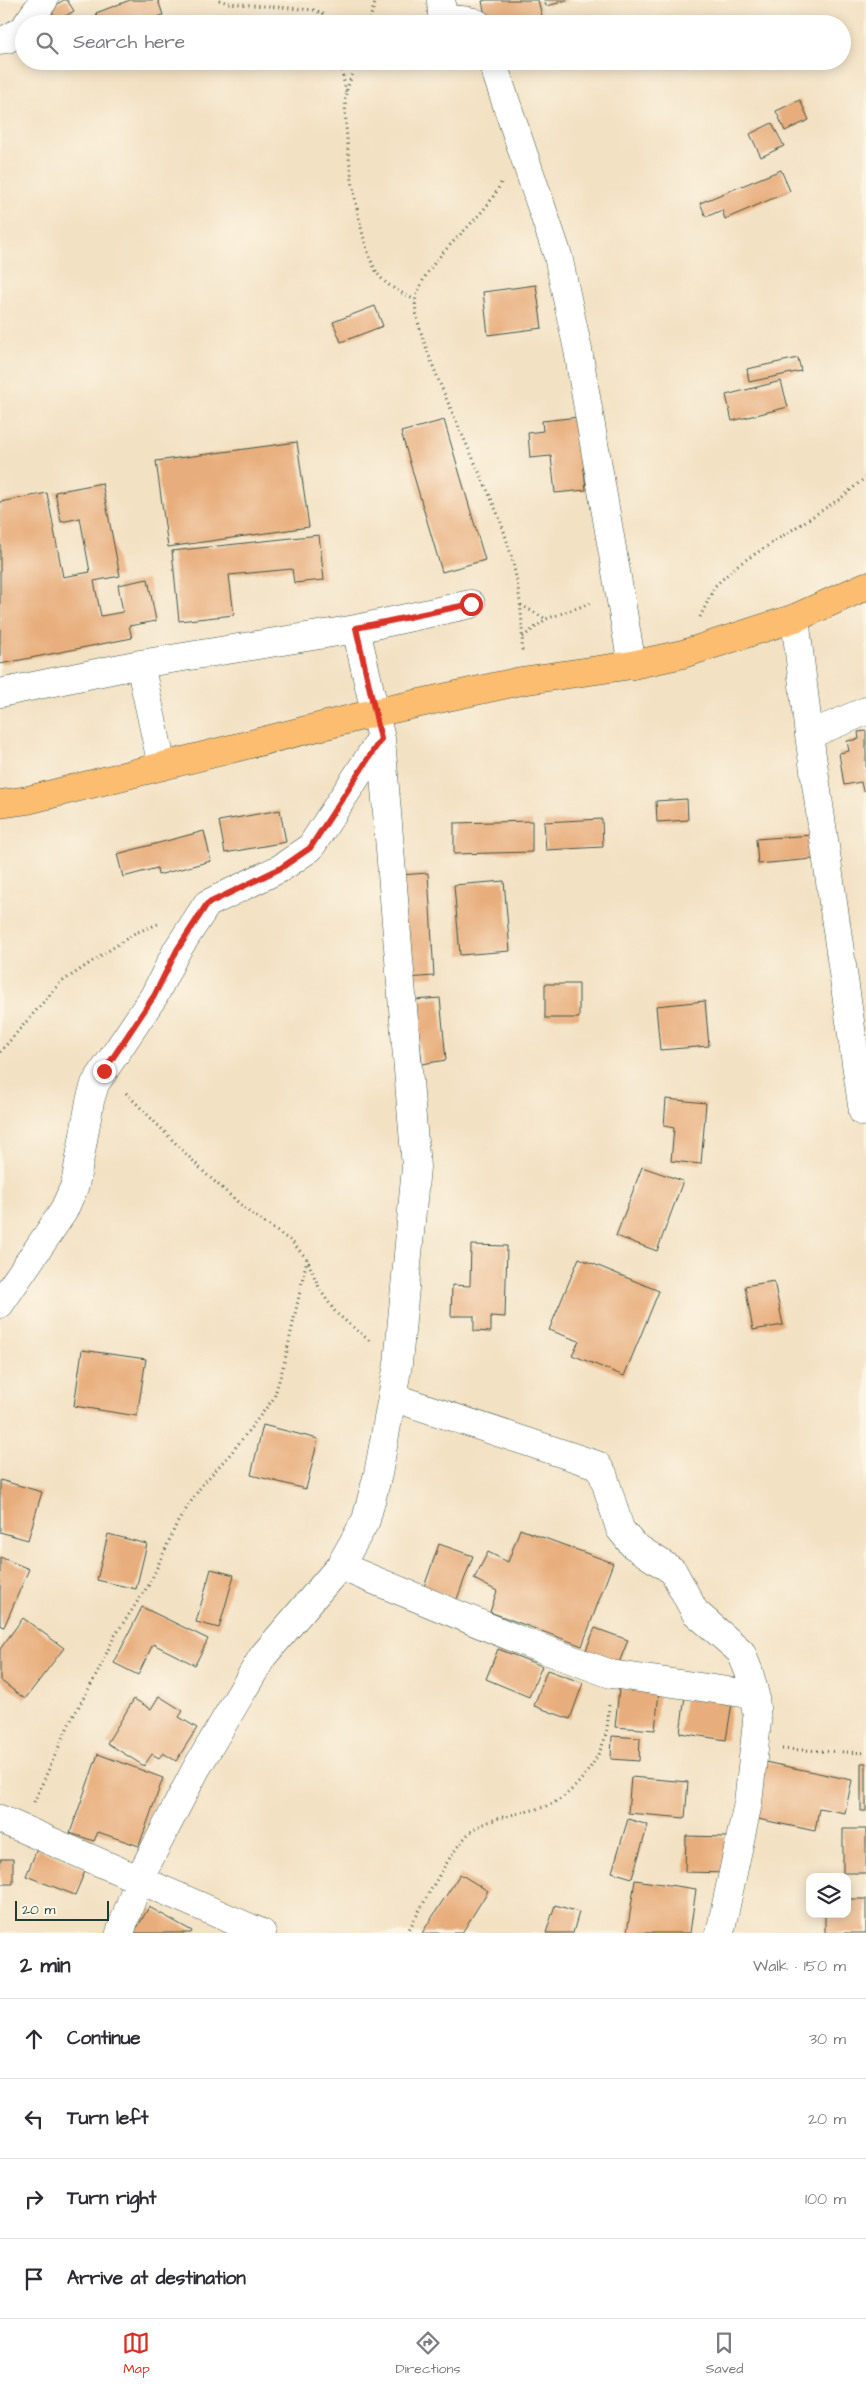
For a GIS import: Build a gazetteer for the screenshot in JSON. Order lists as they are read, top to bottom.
{
  "scale_bar": "20 m",
  "page": {
    "search": "Search here",
    "scale": "20 m",
    "heading": ["2 min", "Walk · 150 m"],
    "list": [
      ["Continue", "30 m"],
      ["Turn left", "20 m"],
      ["Turn right", "100 m"],
      "Arrive at destination"
    ],
    "nav": ["Map", "Directions", "Saved"]
  }
}
